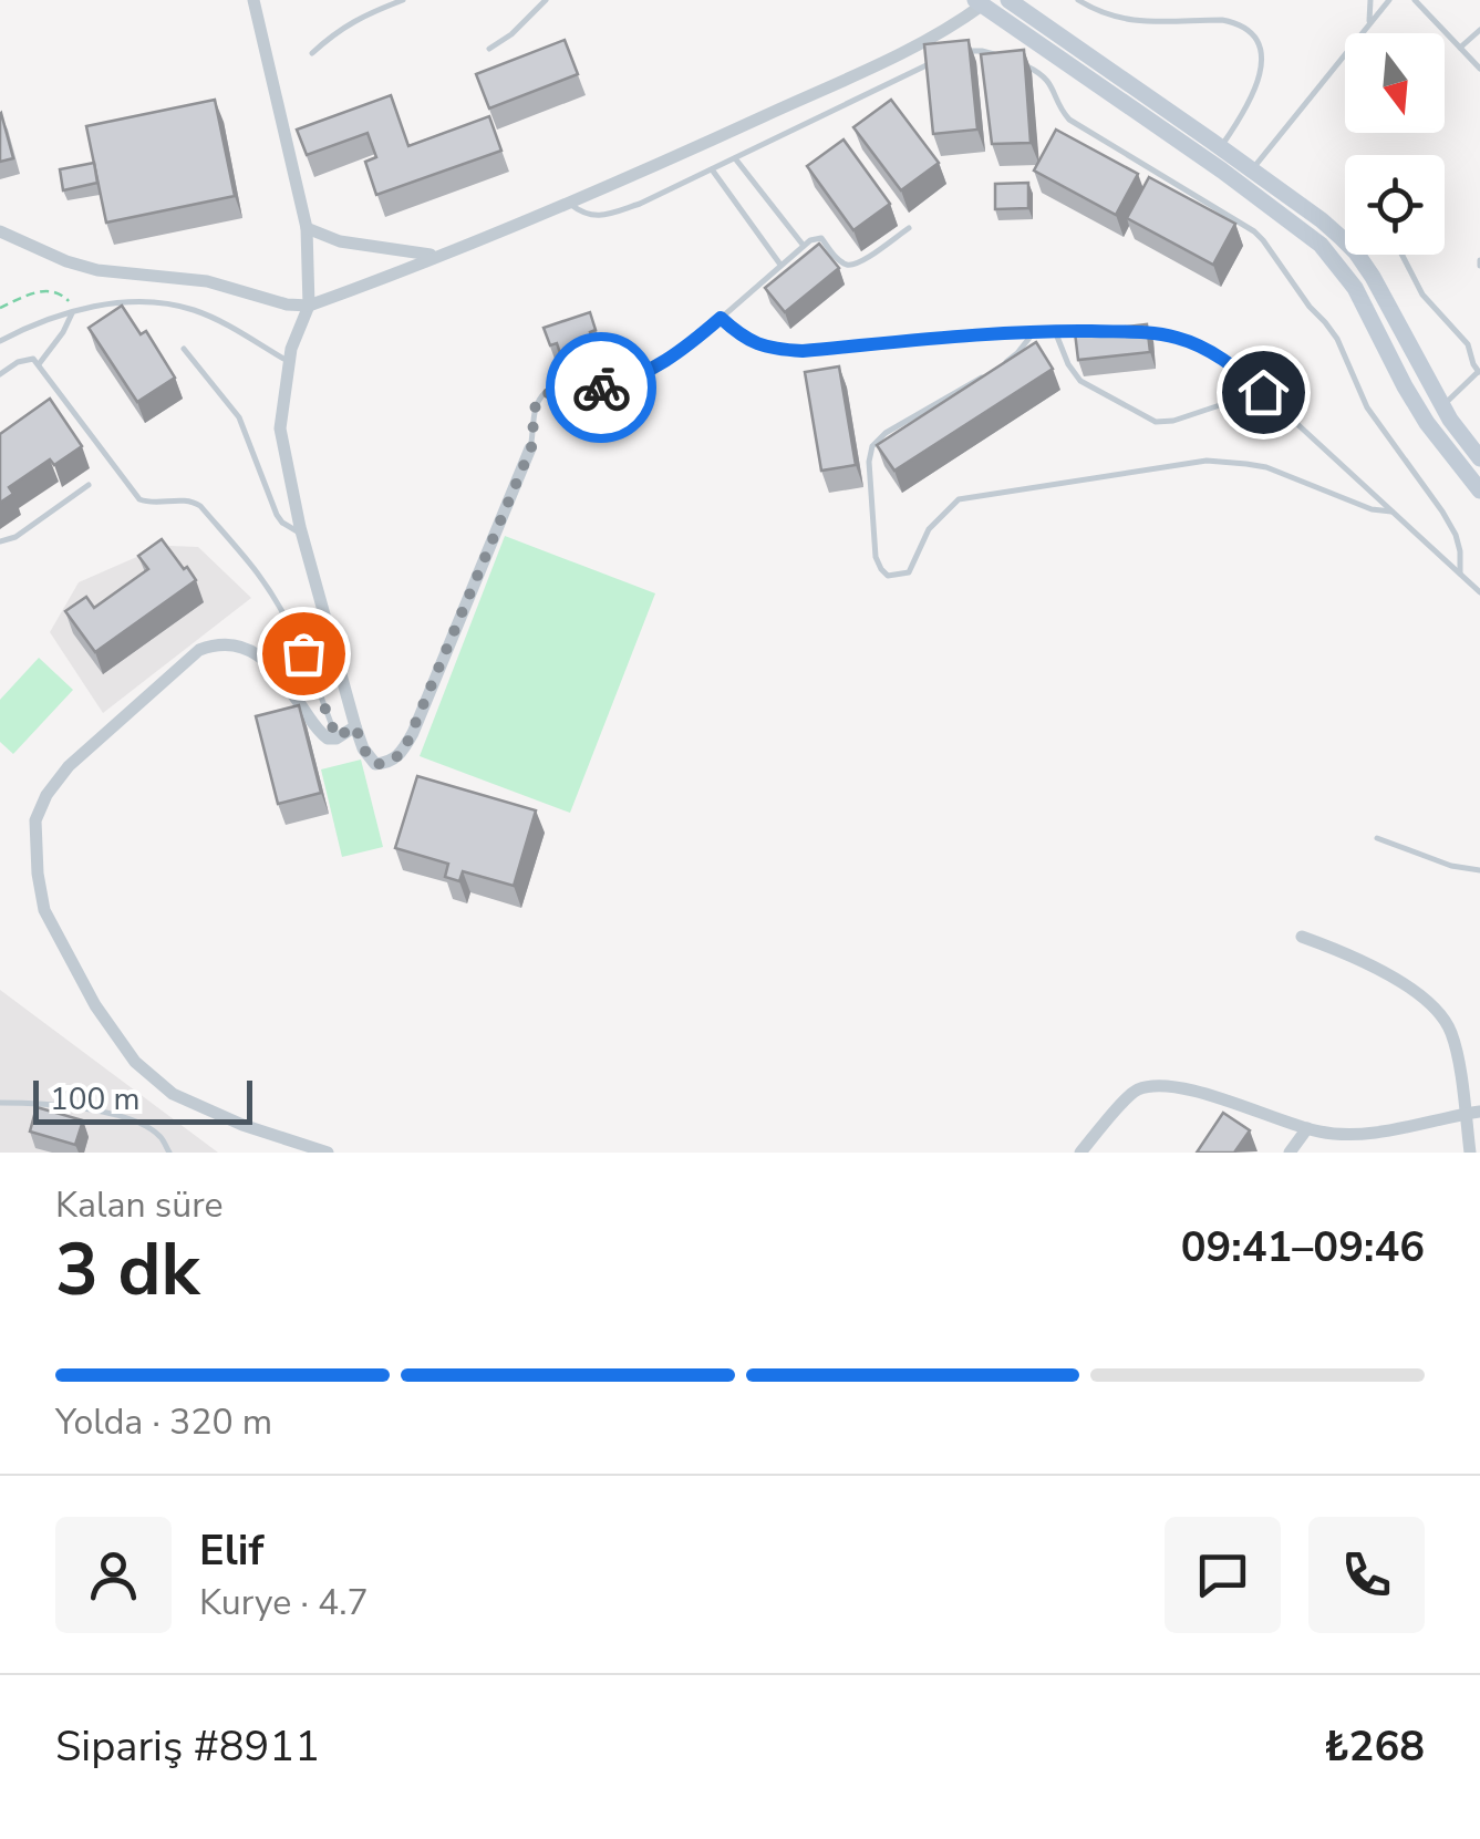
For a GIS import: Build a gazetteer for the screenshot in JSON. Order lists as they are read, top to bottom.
{
  "scale_bar": "100 m",
  "north": "bottom",
  "page": {
    "scale": "100 m",
    "heading": ["3 dk", "Kalan süre", "09:41–09:46"],
    "panel": [
      "Elif",
      "Kurye · 4.7",
      "Sipariş #8911",
      "₺268"
    ],
    "bar": "Yolda · 320 m"
  }
}
